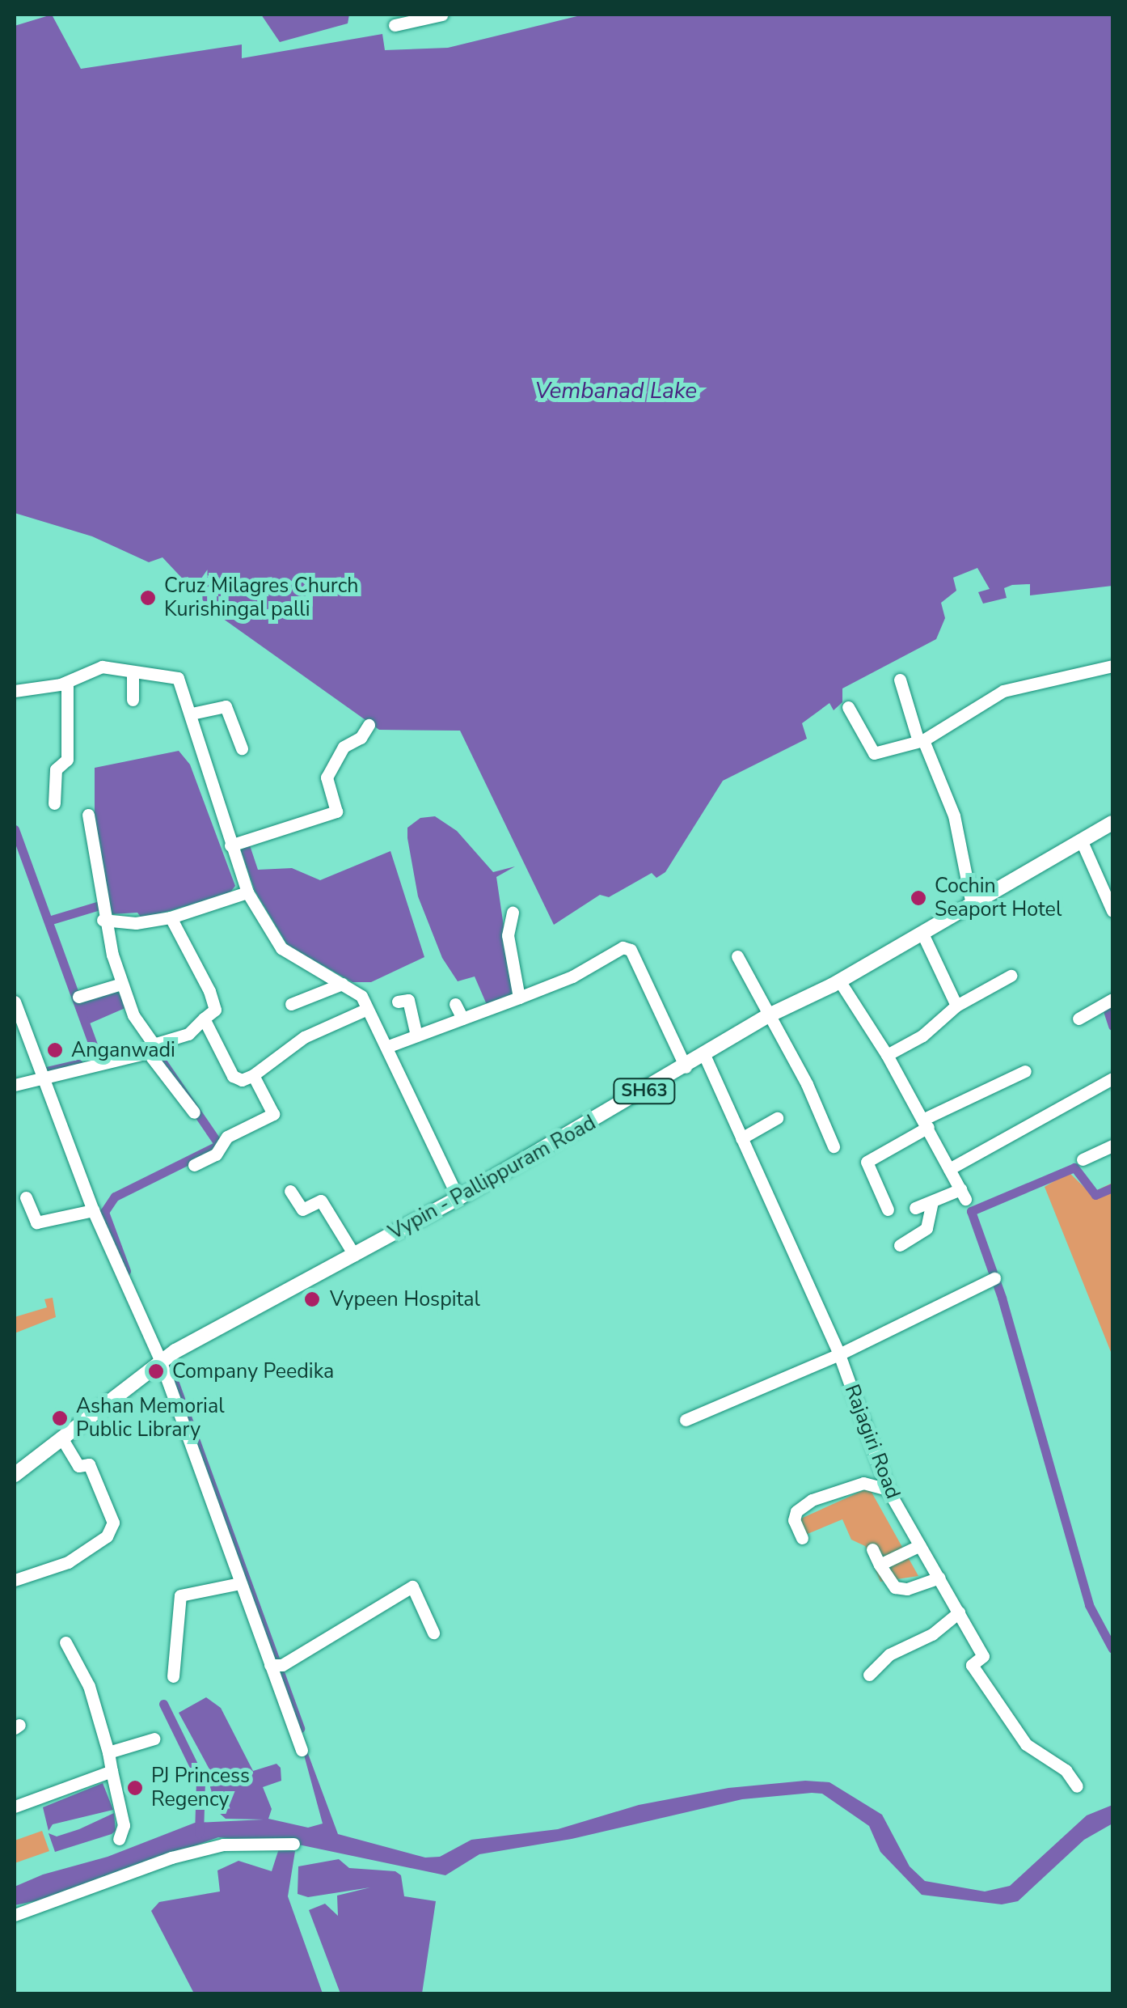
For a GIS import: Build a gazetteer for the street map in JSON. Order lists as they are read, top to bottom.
{
  "streets": {
    "main road": ["SH63", "Vypin - Pallippuram Road"],
    "street": ["Rajagiri Road"]
  },
  "crossings": [
    ["SH63", "Vypin - Pallippuram Road"],
    ["Vypin - Pallippuram Road", "Rajagiri Road"]
  ],
  "water": ["Vembanad Lake"],
  "places": [
    "Cruz Milagres Church Kurishingal palli",
    "Cochin Seaport Hotel",
    "Anganwadi",
    "Vypeen Hospital",
    "Company Peedika",
    "Ashan Memorial Public Library",
    "PJ Princess Regency"
  ]
}
